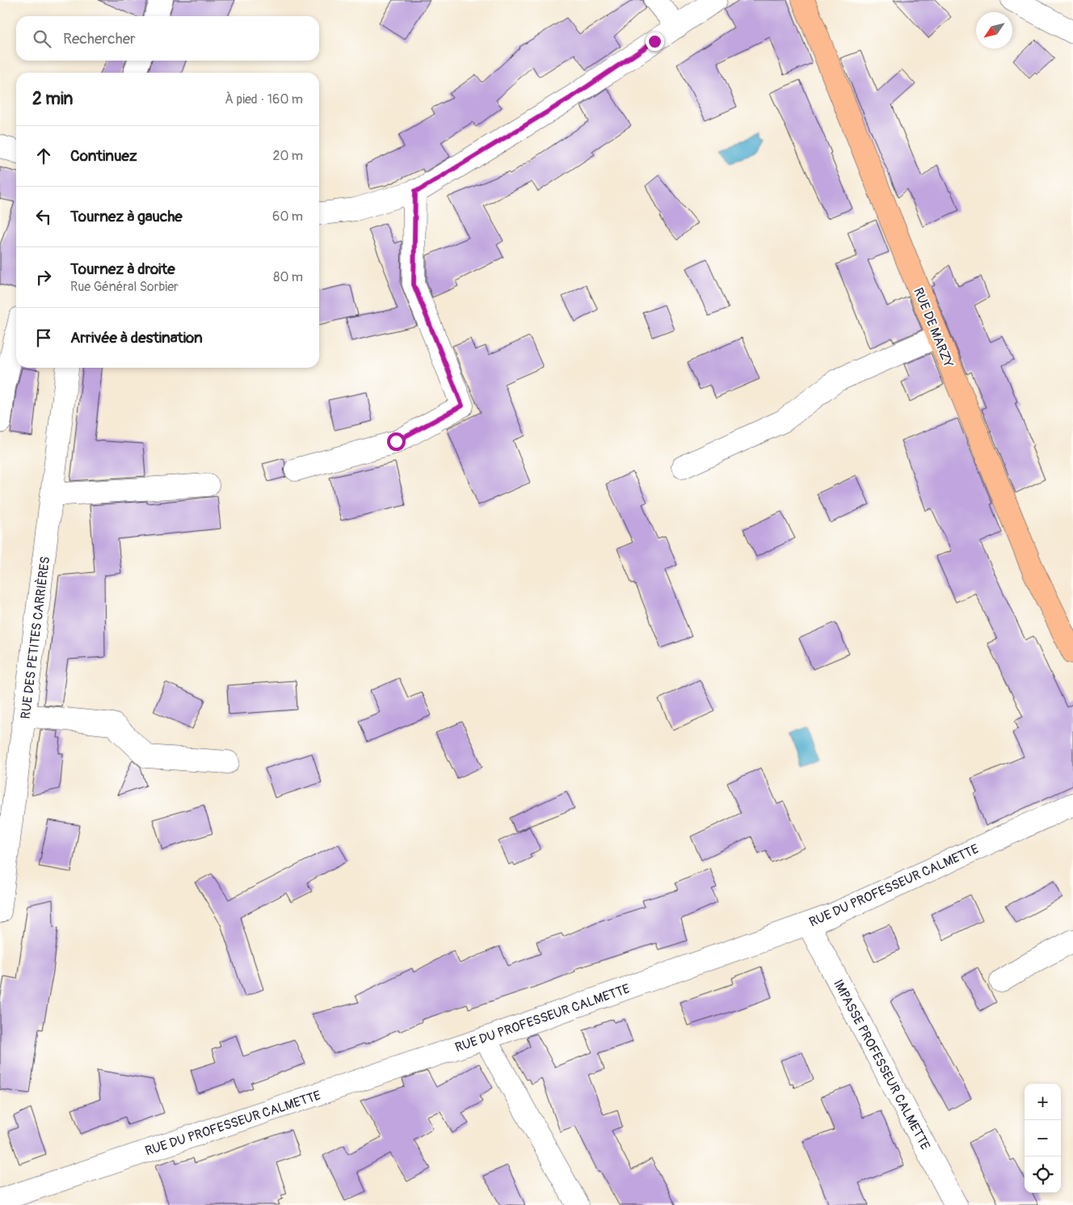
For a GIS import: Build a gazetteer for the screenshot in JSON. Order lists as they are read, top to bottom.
{
  "streets": {
    "main road": ["RUE DE MARZY"],
    "street": ["RUE DES PETITES CARRIÈRES", "RUE DU PROFESSEUR CALMETTE", "IMPASSE PROFESSEUR CALMETTE"]
  },
  "crossings": [
    ["RUE DU PROFESSEUR CALMETTE", "IMPASSE PROFESSEUR CALMETTE"]
  ],
  "north": "bottom left",
  "page": {
    "search": "Rechercher",
    "heading": ["2 min", "À pied · 160 m"],
    "list": [
      ["Continuez", "20 m"],
      ["Tournez à gauche", "60 m"],
      ["Tournez à droite", "Rue Général Sorbier", "80 m"],
      "Arrivée à destination"
    ],
    "map_buttons": ["+", "−"]
  }
}
